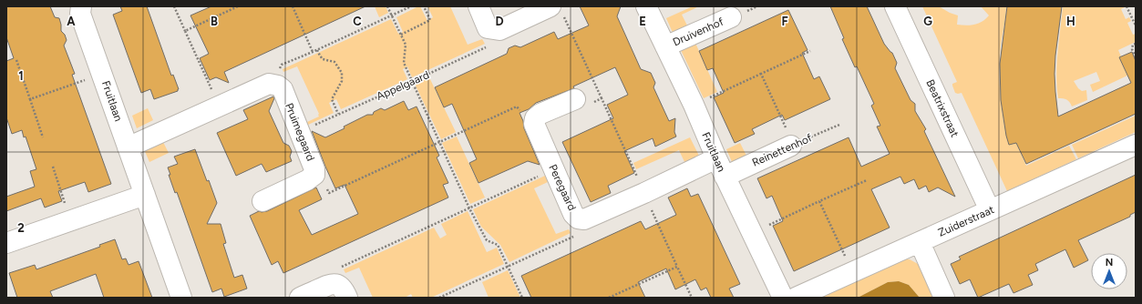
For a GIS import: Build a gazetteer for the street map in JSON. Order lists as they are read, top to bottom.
{
  "streets": {
    "street": [
      "Druivenhof",
      "Fruitlaan",
      "Beatrixstraat",
      "Pruimegaard",
      "Reinettenhof",
      "Peregaard",
      "Zuiderstraat"
    ],
    "path": ["Appelgaard"]
  },
  "crossings": [
    ["Druivenhof", "Fruitlaan"],
    ["Appelgaard", "Pruimegaard"],
    ["Fruitlaan", "Reinettenhof"],
    ["Fruitlaan", "Peregaard"],
    ["Beatrixstraat", "Zuiderstraat"]
  ],
  "north": "top",
  "grid": {
    "columns": [
      "A",
      "B",
      "C",
      "D",
      "E",
      "F",
      "G",
      "H"
    ],
    "rows": ["1", "2"]
  }
}
